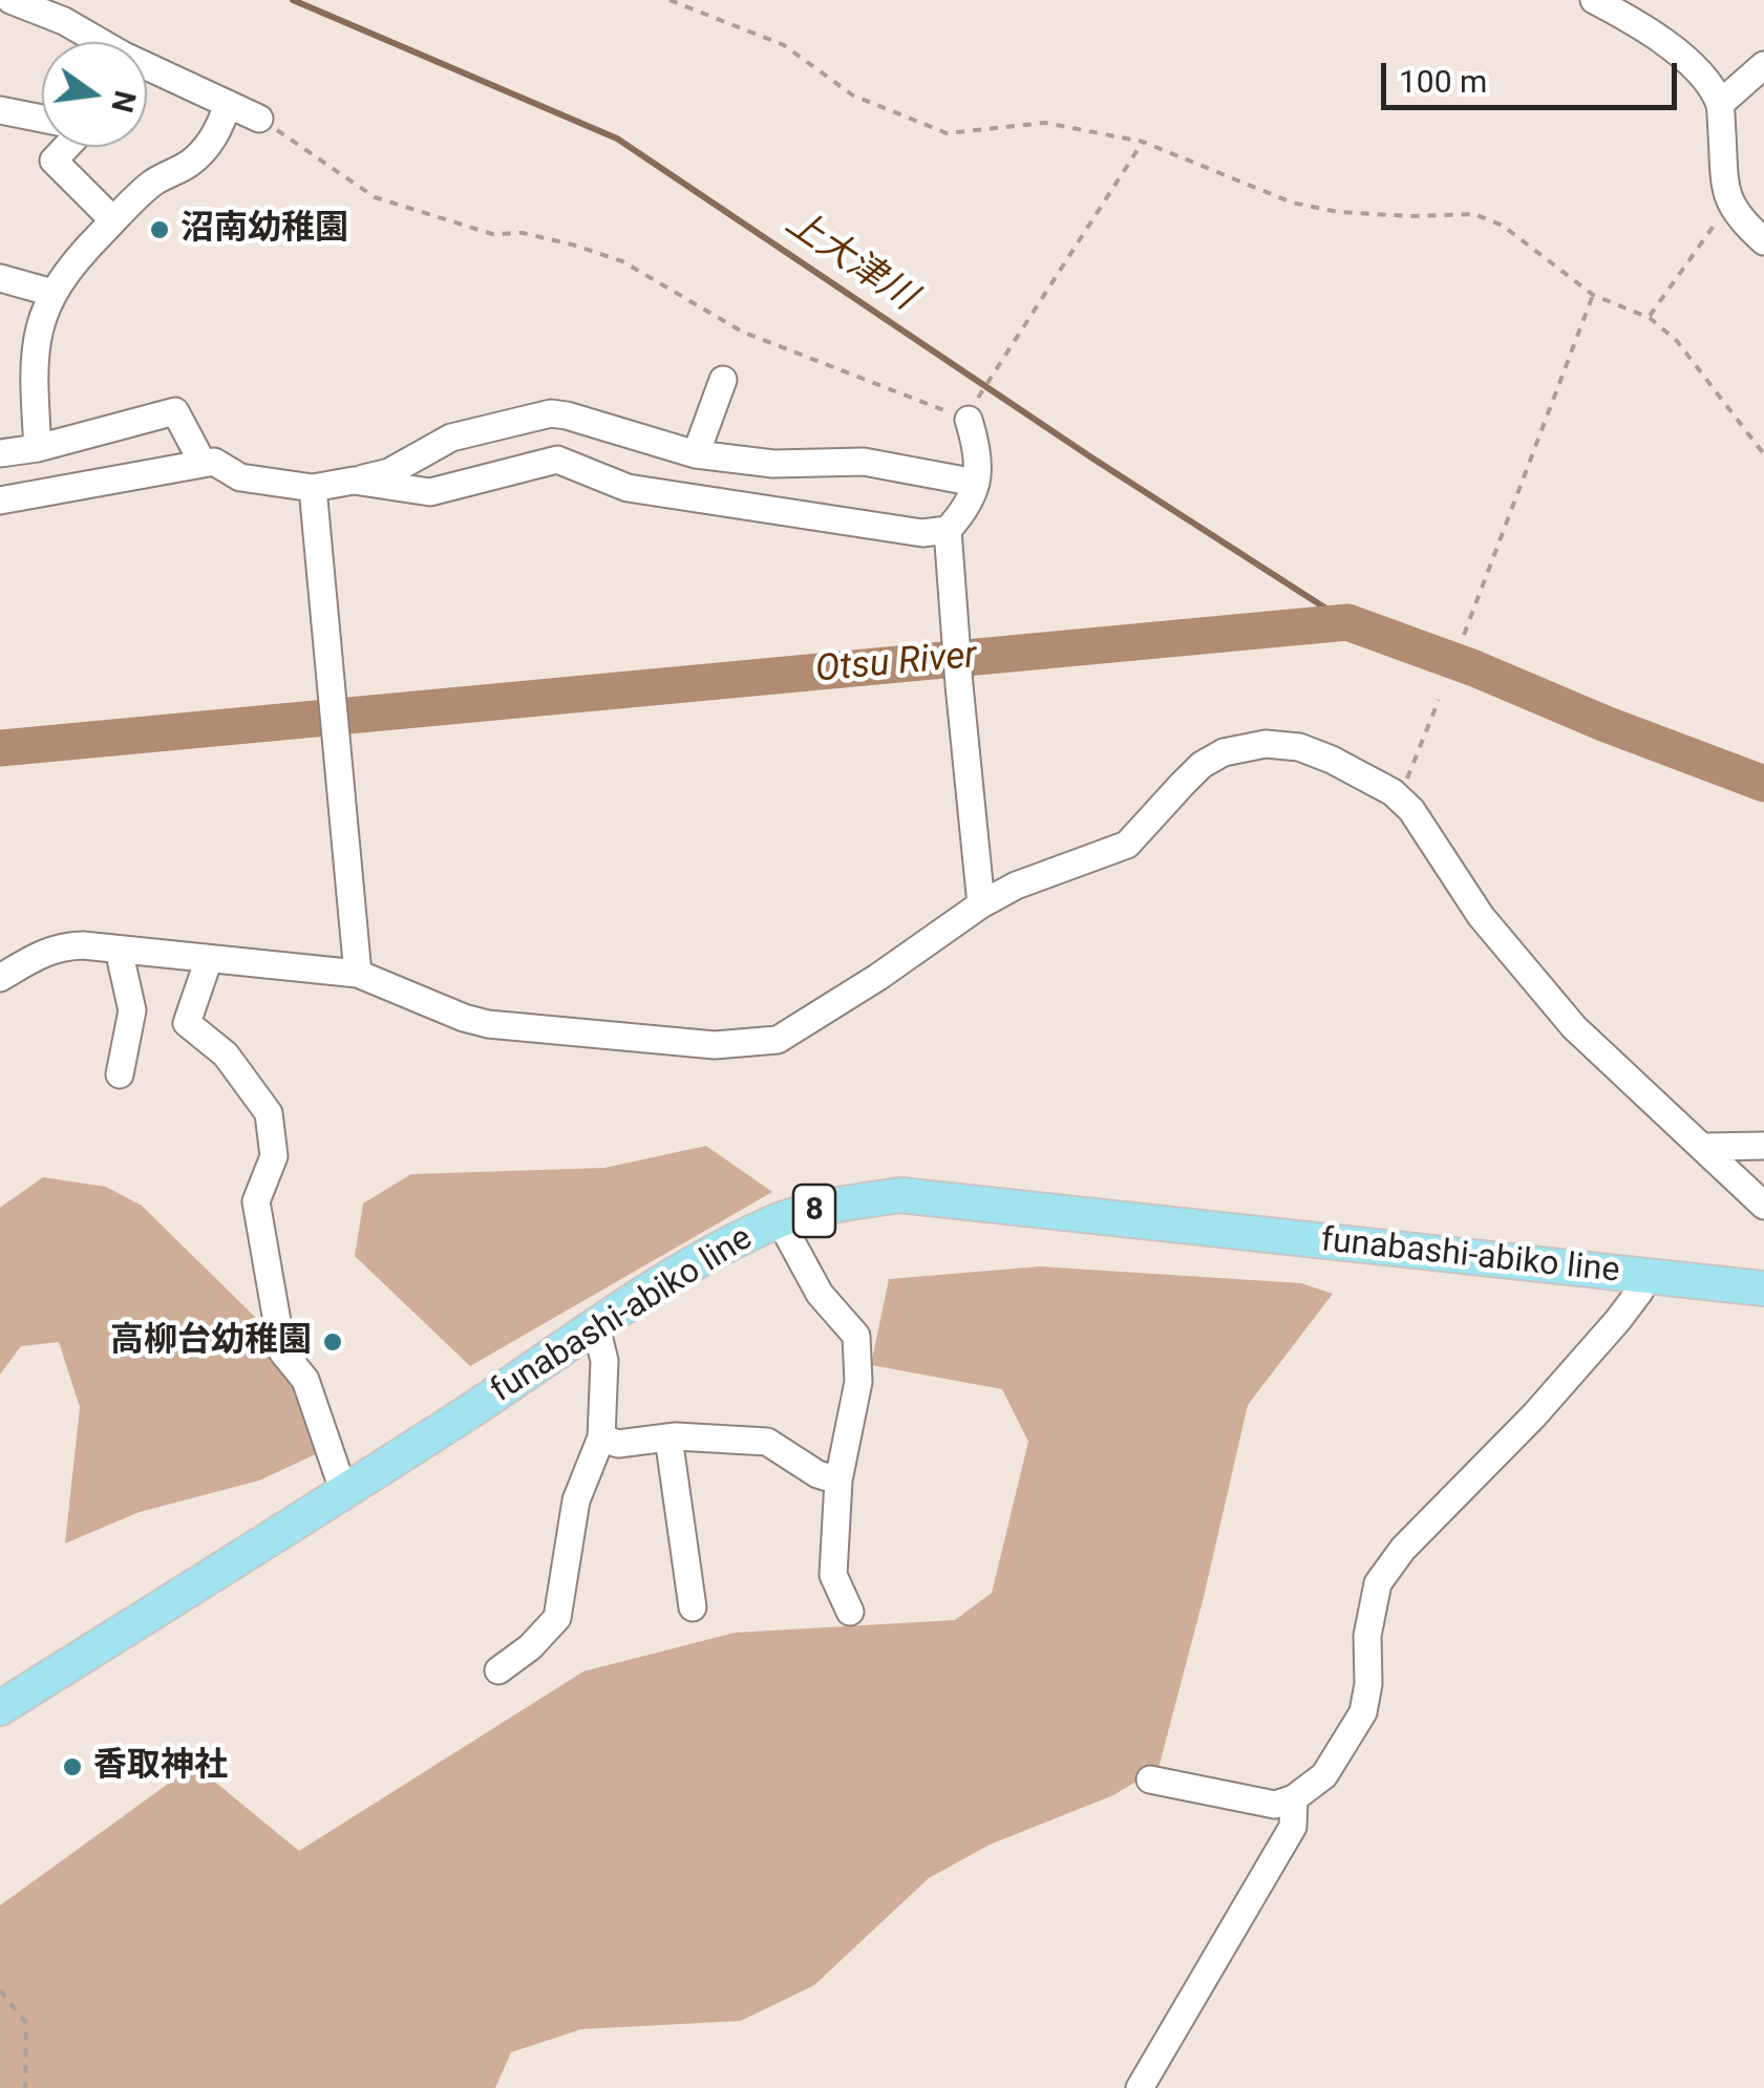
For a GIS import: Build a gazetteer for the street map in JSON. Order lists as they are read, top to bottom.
{
  "streets": {
    "main road": ["8", "funabashi-abiko line"]
  },
  "water": ["上大津川", "Otsu River"],
  "places": ["沼南幼稚園", "高柳台幼稚園", "香取神社"],
  "scale_bar": "100 m",
  "north": "right"
}
